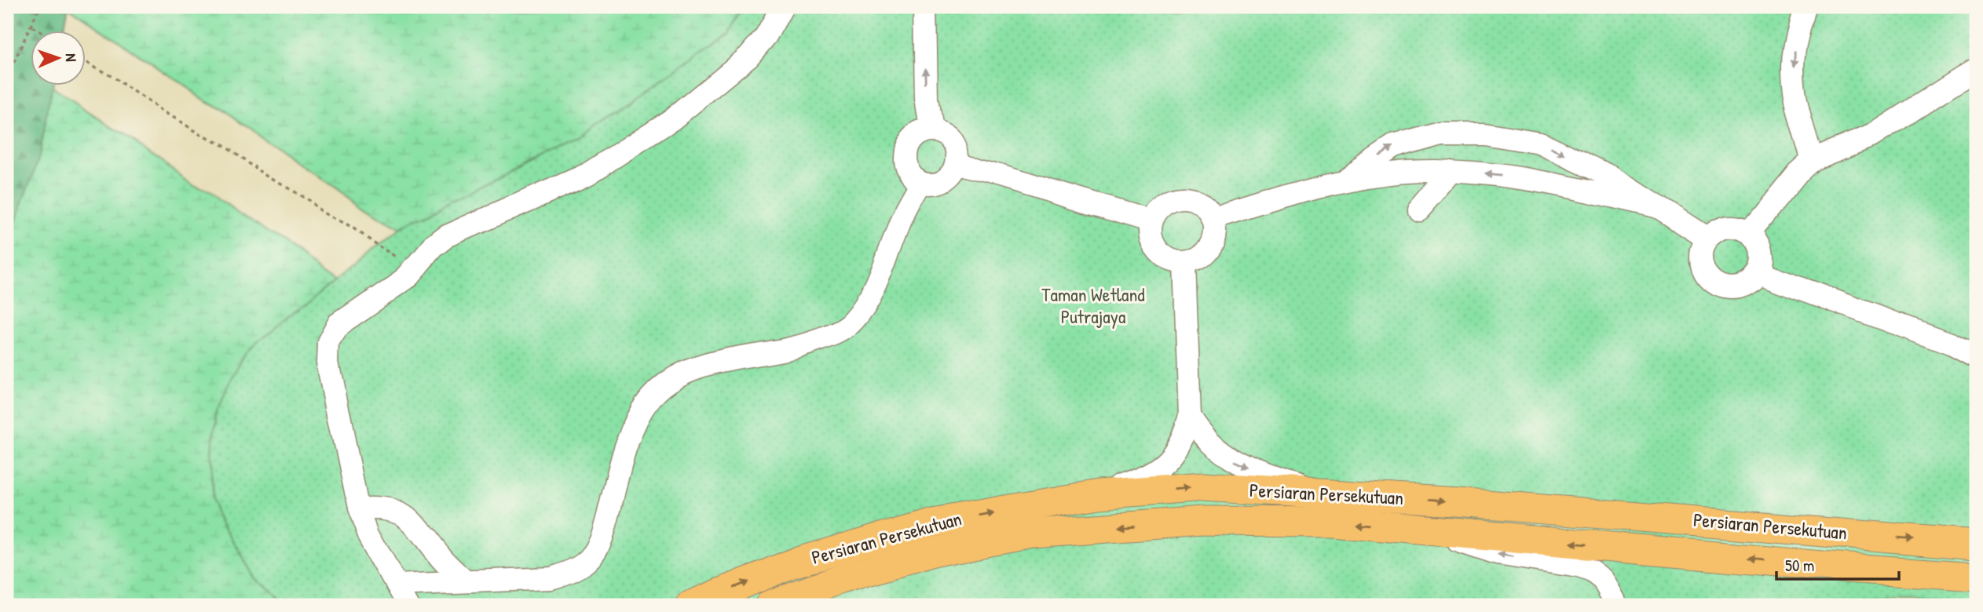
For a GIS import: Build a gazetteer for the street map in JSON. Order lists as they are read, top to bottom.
{
  "streets": {
    "main road": ["Persiaran Persekutuan"]
  },
  "parks": ["Taman Wetland Putrajaya"],
  "scale_bar": "50 m",
  "north": "right"
}
